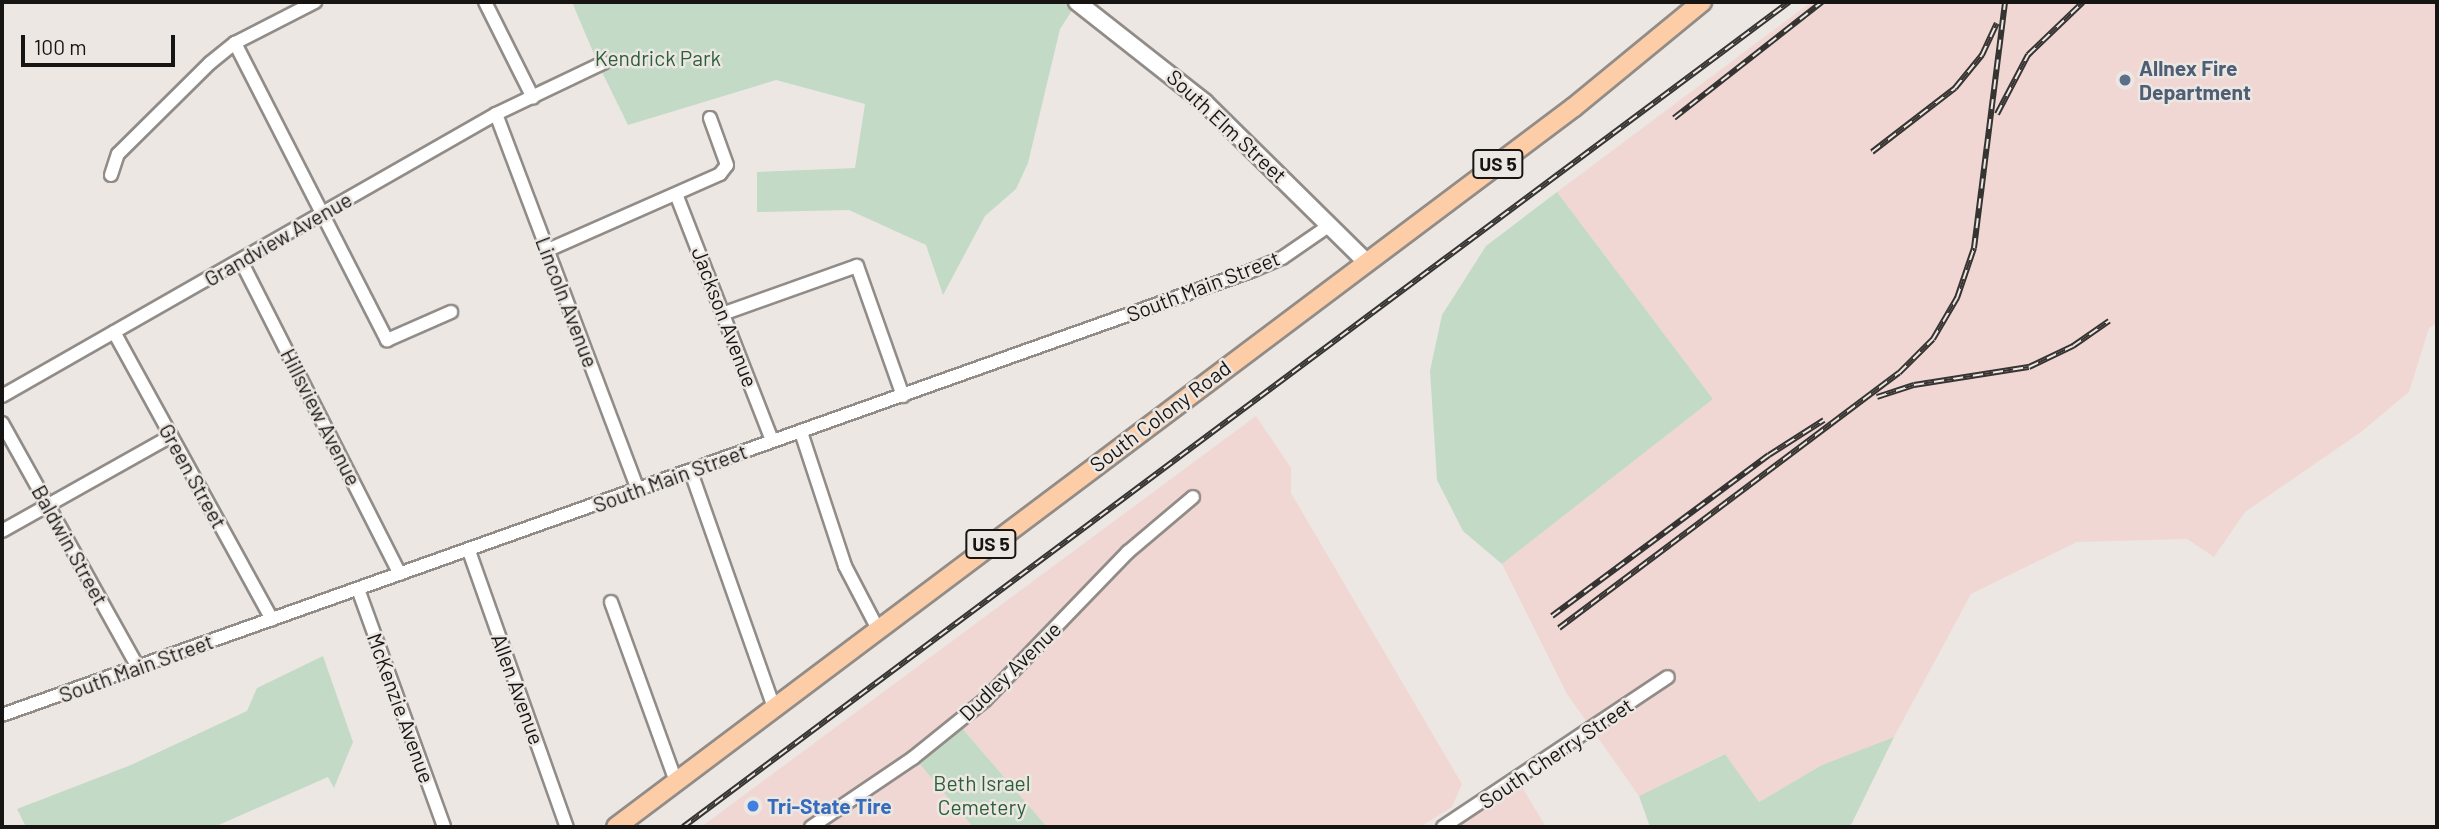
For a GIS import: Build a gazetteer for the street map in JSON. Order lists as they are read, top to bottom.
{
  "streets": {
    "main road": ["South Elm Street", "US 5", "South Colony Road"],
    "street": [
      "Grandview Avenue",
      "South Main Street",
      "Lincoln Avenue",
      "Jackson Avenue",
      "Hillsview Avenue",
      "Green Street",
      "Baldwin Street",
      "Dudley Avenue",
      "Allen Avenue",
      "McKenzie Avenue",
      "South Cherry Street"
    ]
  },
  "crossings": [
    ["South Elm Street", "South Main Street"],
    ["South Elm Street", "South Colony Road"],
    ["Grandview Avenue", "Lincoln Avenue"],
    ["Grandview Avenue", "Hillsview Avenue"],
    ["Grandview Avenue", "Green Street"],
    ["South Main Street", "Lincoln Avenue"],
    ["South Main Street", "Jackson Avenue"],
    ["South Main Street", "Hillsview Avenue"],
    ["South Main Street", "Green Street"],
    ["South Main Street", "Baldwin Street"],
    ["South Main Street", "Allen Avenue"],
    ["South Main Street", "McKenzie Avenue"]
  ],
  "parks": ["Kendrick Park", "Beth Israel Cemetery"],
  "places": ["Allnex Fire Department", "Tri-State Tire"],
  "scale_bar": "100 m"
}
